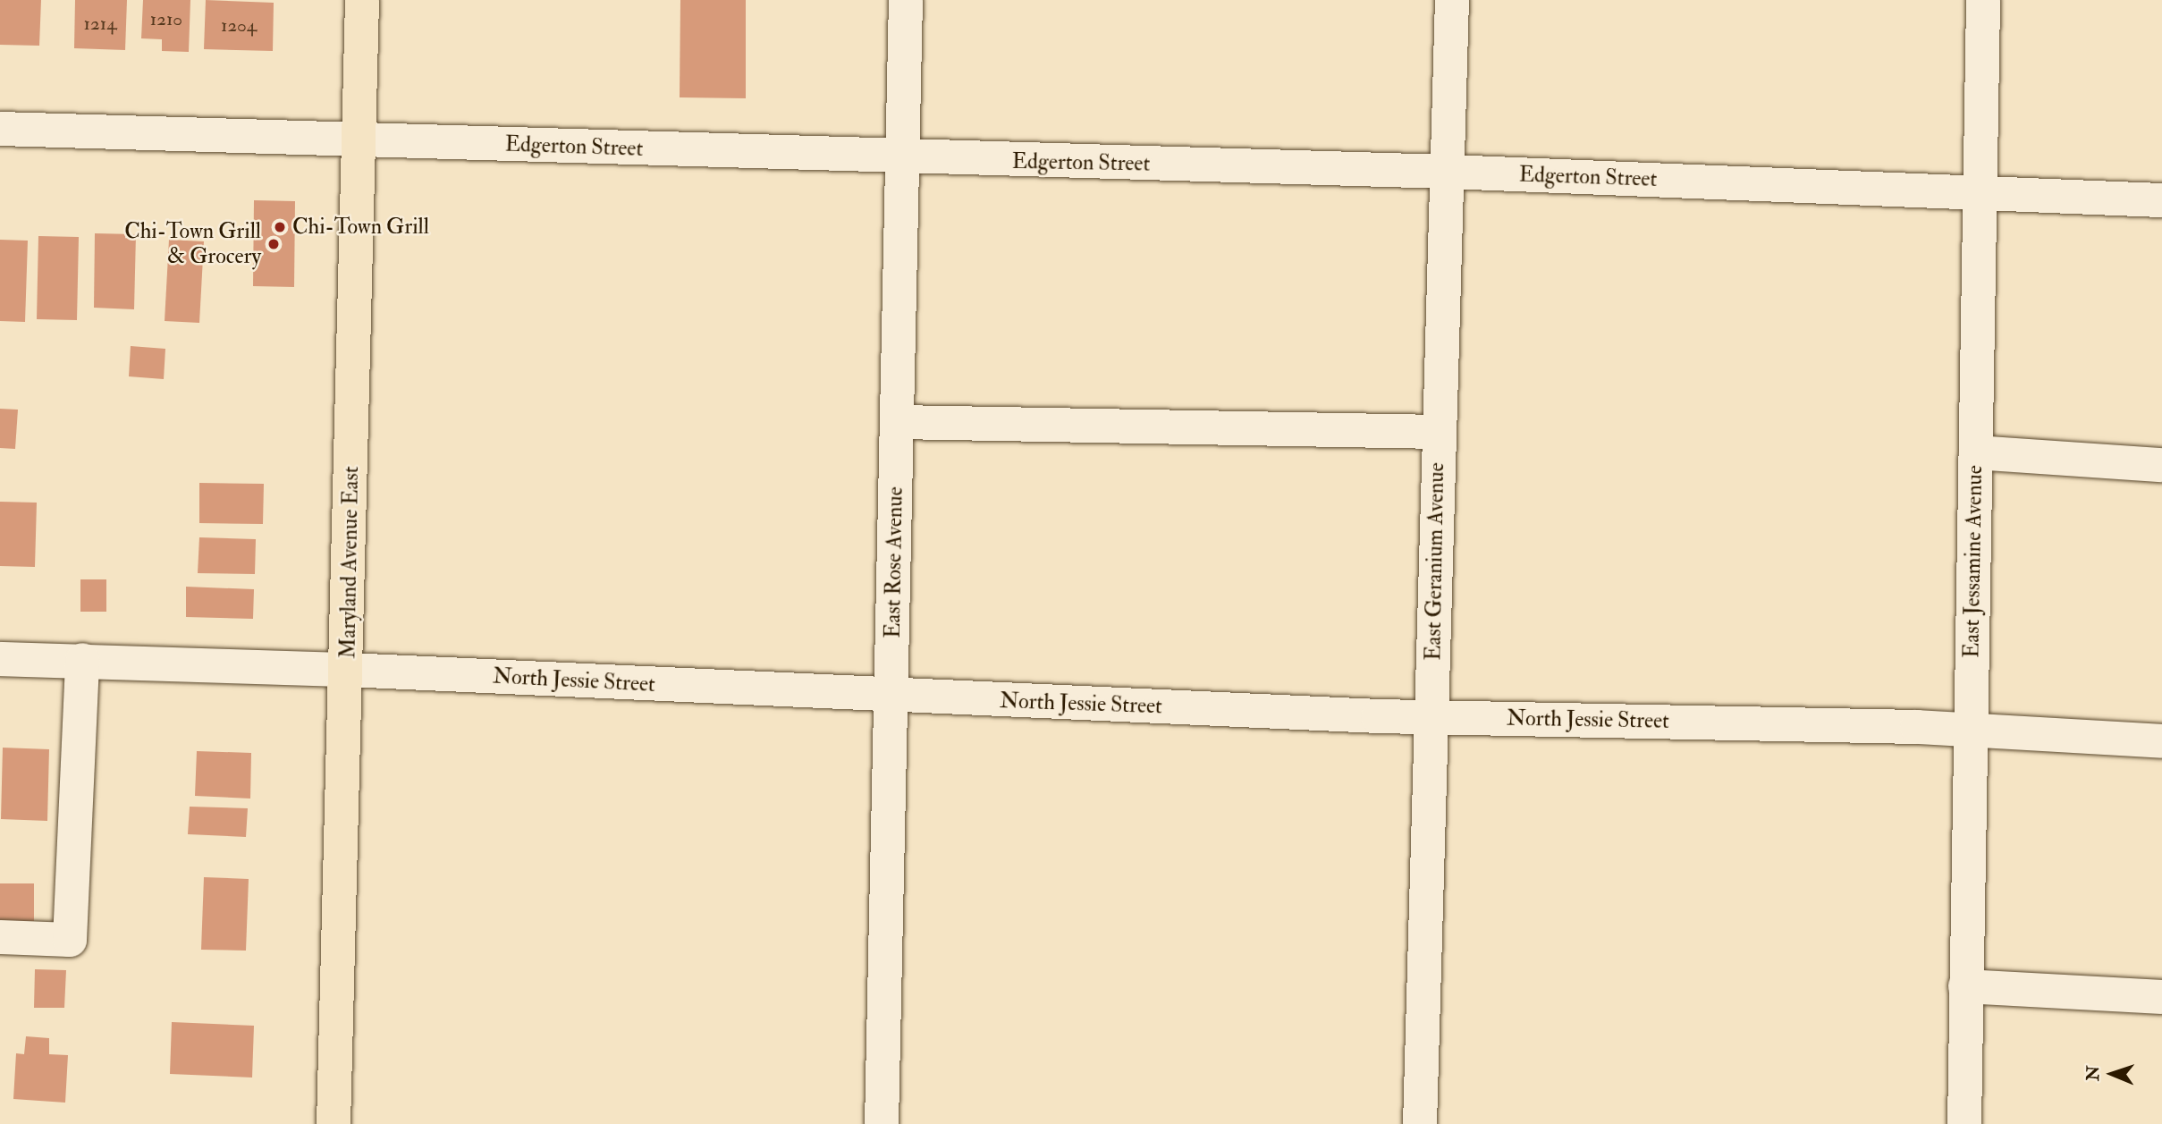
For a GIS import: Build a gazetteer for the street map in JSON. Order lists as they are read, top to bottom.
{
  "streets": {
    "main road": ["Maryland Avenue East"],
    "street": [
      "Edgerton Street",
      "East Geranium Avenue",
      "East Jessamine Avenue",
      "East Rose Avenue",
      "North Jessie Street"
    ]
  },
  "crossings": [
    ["Edgerton Street", "East Geranium Avenue"],
    ["Edgerton Street", "East Jessamine Avenue"],
    ["Edgerton Street", "Maryland Avenue East"],
    ["Edgerton Street", "East Rose Avenue"],
    ["East Geranium Avenue", "North Jessie Street"],
    ["East Jessamine Avenue", "North Jessie Street"],
    ["Maryland Avenue East", "North Jessie Street"],
    ["East Rose Avenue", "North Jessie Street"]
  ],
  "places": ["Chi-Town Grill", "Chi-Town Grill & Grocery"],
  "house_numbers": ["1210", "1214", "1204"],
  "north": "left"
}
